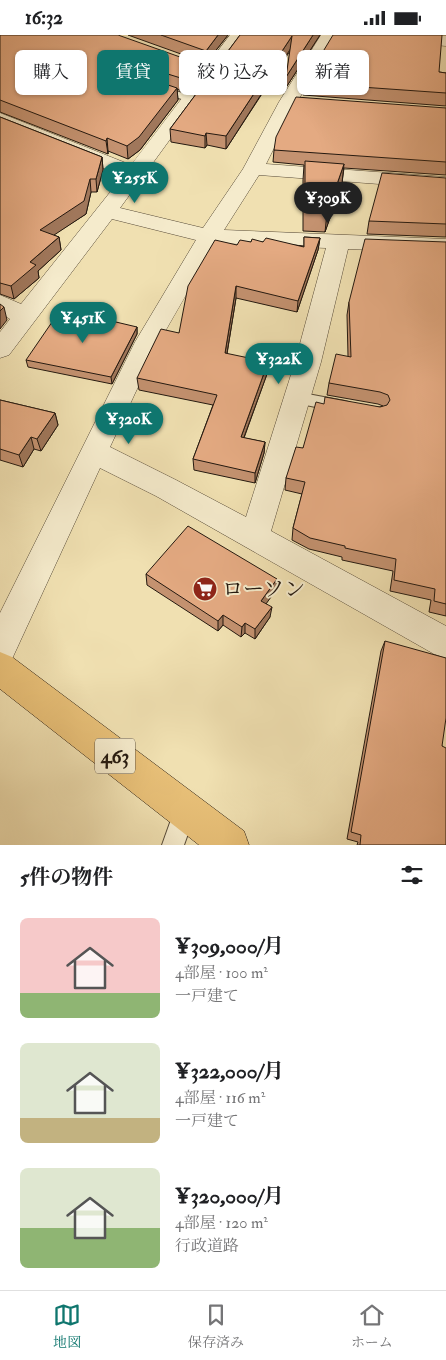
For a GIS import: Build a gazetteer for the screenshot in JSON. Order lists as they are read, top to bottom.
{
  "streets": {
    "highway": ["463"]
  },
  "places": {
    "supermarket": ["ローソン"]
  },
  "page": {
    "status": "16:32",
    "chip": [
      "購入",
      "賃貸",
      "絞り込み",
      "新着"
    ],
    "price": [
      "¥255K",
      "¥309K",
      "¥451K",
      "¥322K",
      "¥320K"
    ],
    "heading": "5件の物件",
    "list": [
      {
        "name": "¥309,000/月",
        "note": "4部屋 · 100 m² · 一戸建て"
      },
      {
        "name": "¥322,000/月",
        "note": "4部屋 · 116 m² · 一戸建て"
      },
      {
        "name": "¥320,000/月",
        "note": "4部屋 · 120 m² · 行政道路"
      }
    ],
    "tabs": ["地図", "保存済み", "ホーム"]
  }
}
